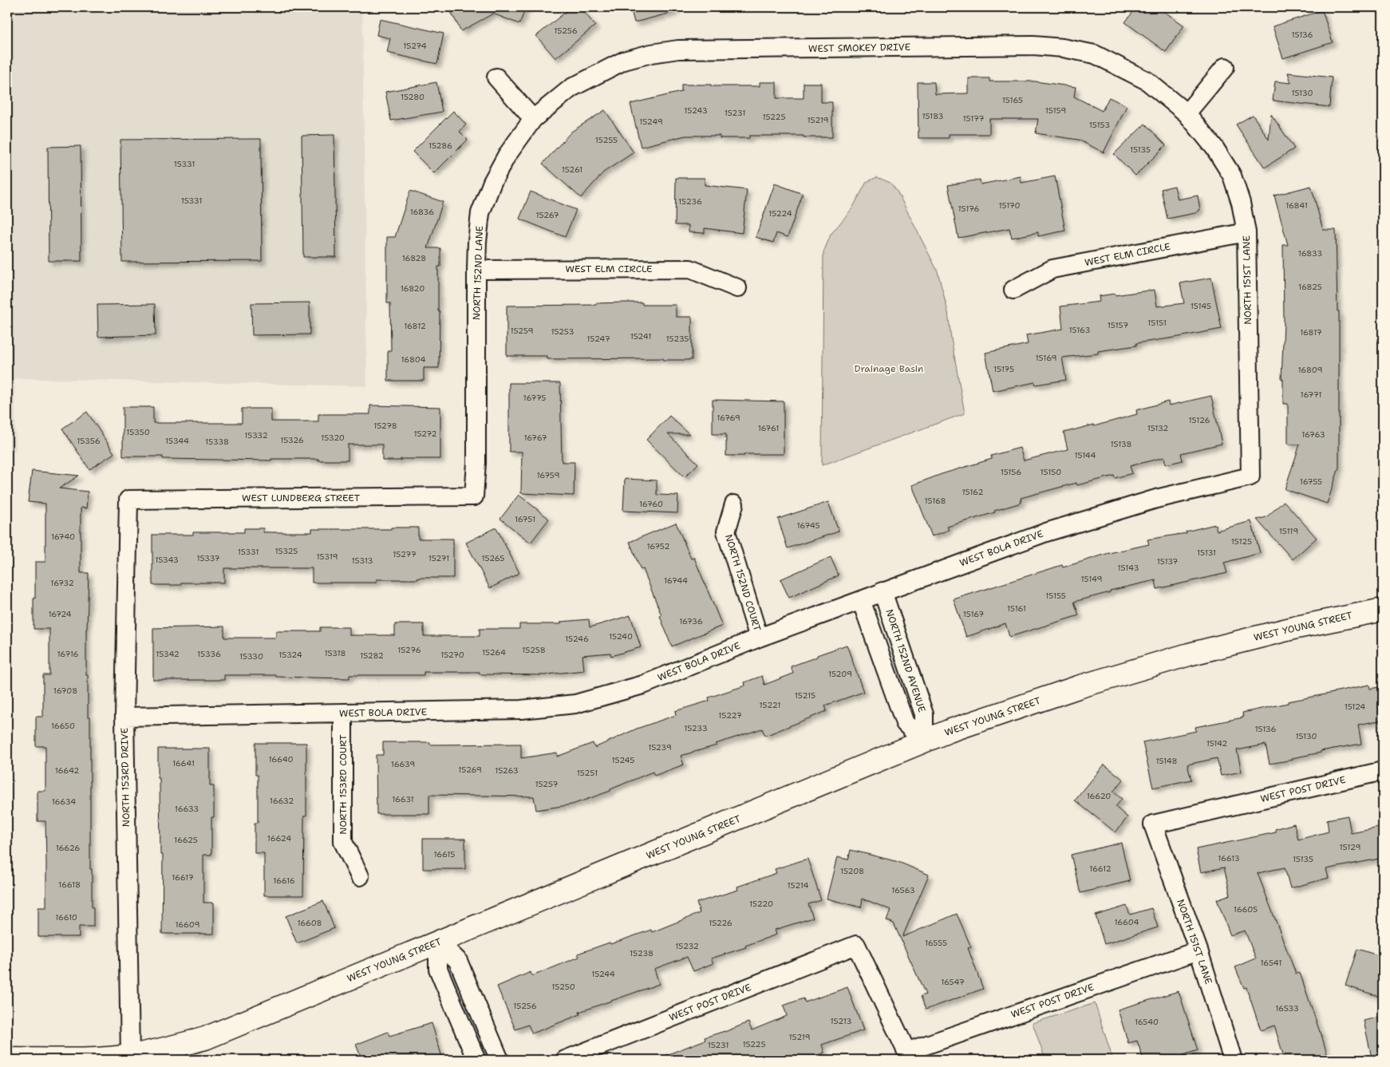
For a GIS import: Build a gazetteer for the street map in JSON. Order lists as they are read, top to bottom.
{
  "streets": {
    "street": [
      "WEST SMOKEY DRIVE",
      "WEST ELM CIRCLE",
      "NORTH 152ND LANE",
      "NORTH 151ST LANE",
      "WEST LUNDBERG STREET",
      "WEST BOLA DRIVE",
      "NORTH 152ND COURT",
      "WEST YOUNG STREET",
      "NORTH 152ND AVENUE",
      "NORTH 153RD DRIVE",
      "NORTH 153RD COURT",
      "WEST POST DRIVE"
    ]
  },
  "crossings": [
    ["WEST SMOKEY DRIVE", "NORTH 152ND LANE"],
    ["WEST SMOKEY DRIVE", "NORTH 151ST LANE"],
    ["WEST ELM CIRCLE", "NORTH 152ND LANE"],
    ["WEST ELM CIRCLE", "NORTH 151ST LANE"],
    ["NORTH 152ND LANE", "WEST LUNDBERG STREET"],
    ["NORTH 151ST LANE", "WEST BOLA DRIVE"],
    ["NORTH 151ST LANE", "WEST POST DRIVE"],
    ["WEST LUNDBERG STREET", "NORTH 153RD DRIVE"],
    ["WEST BOLA DRIVE", "NORTH 152ND COURT"],
    ["WEST BOLA DRIVE", "NORTH 152ND AVENUE"],
    ["WEST BOLA DRIVE", "NORTH 153RD DRIVE"],
    ["WEST BOLA DRIVE", "NORTH 153RD COURT"],
    ["WEST YOUNG STREET", "NORTH 152ND AVENUE"],
    ["WEST YOUNG STREET", "NORTH 153RD DRIVE"]
  ],
  "parks": ["Drainage Basin"],
  "house_numbers": [
    "15256",
    "15136",
    "15274",
    "15130",
    "15280",
    "15165",
    "15243",
    "15159",
    "15231",
    "15183",
    "15225",
    "15177",
    "15219",
    "15249",
    "15153",
    "15255",
    "15286",
    "15135",
    "15331",
    "15261",
    "15331",
    "15236",
    "15170",
    "16841",
    "15176",
    "16836",
    "15224",
    "15267",
    "16833",
    "16828",
    "16825",
    "16820",
    "15145",
    "15151",
    "15157",
    "16812",
    "15163",
    "15259",
    "15253",
    "16817",
    "15241",
    "15247",
    "15235",
    "15169",
    "16804",
    "15175",
    "16809",
    "16771",
    "16775",
    "16769",
    "15126",
    "15278",
    "16761",
    "15132",
    "15350",
    "15272",
    "16763",
    "15332",
    "15320",
    "16767",
    "15326",
    "15356",
    "15344",
    "15338",
    "15138",
    "15144",
    "15156",
    "15150",
    "16759",
    "16755",
    "15162",
    "15168",
    "16760",
    "16751",
    "16745",
    "15119",
    "16740",
    "15125",
    "16752",
    "15325",
    "15331",
    "15131",
    "15277",
    "15319",
    "15337",
    "15271",
    "15265",
    "15343",
    "15313",
    "15137",
    "15143",
    "15149",
    "16744",
    "16732",
    "15155",
    "15161",
    "16724",
    "15167",
    "16736",
    "15240",
    "15246",
    "15276",
    "15258",
    "15264",
    "15318",
    "16716",
    "15342",
    "15336",
    "15324",
    "15270",
    "15282",
    "15330",
    "15209",
    "16708",
    "15215",
    "15221",
    "15124",
    "15227",
    "16650",
    "15233",
    "15136",
    "15130",
    "15142",
    "15239",
    "16640",
    "15245",
    "15148",
    "16641",
    "16639",
    "15269",
    "16642",
    "15263",
    "15251",
    "15257",
    "16620",
    "16631",
    "16632",
    "16634",
    "16633",
    "16624",
    "16625",
    "15129",
    "16626",
    "16615",
    "16613",
    "15135",
    "16612",
    "15208",
    "16617",
    "16616",
    "16618",
    "15214",
    "16563",
    "15220",
    "16605",
    "16610",
    "16604",
    "16608",
    "15226",
    "16609",
    "16555",
    "15232",
    "15238",
    "16541",
    "15244",
    "16547",
    "15250",
    "15256",
    "16533",
    "15213",
    "16540",
    "15219",
    "15225",
    "15231"
  ]
}
